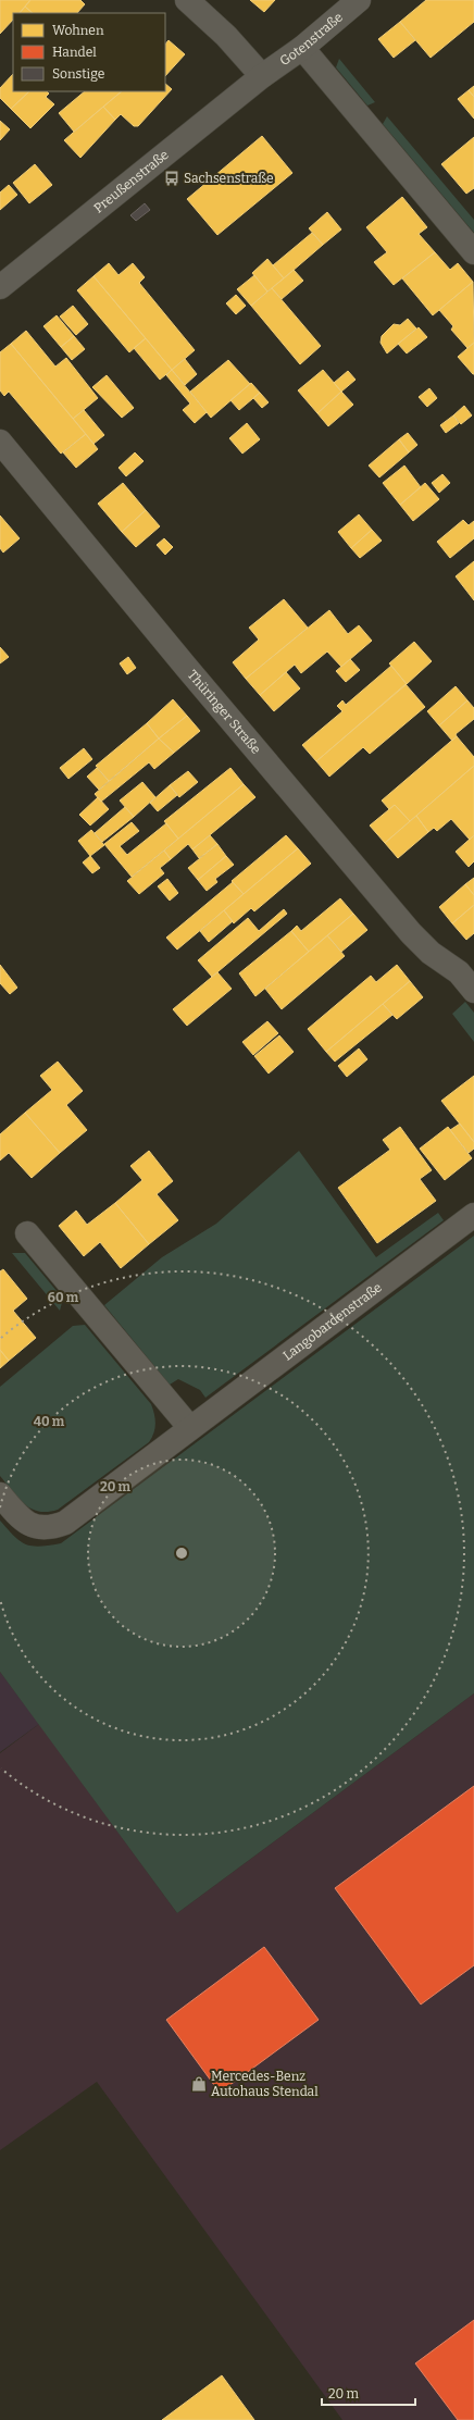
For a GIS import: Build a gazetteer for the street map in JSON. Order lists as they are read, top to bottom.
{
  "streets": {
    "street": [
      "Gotenstraße",
      "Preußenstraße",
      "Thüringer Straße",
      "Langobardenstraße"
    ]
  },
  "crossings": [
    ["Gotenstraße", "Preußenstraße"]
  ],
  "places": {
    "bus stop": ["Sachsenstraße"],
    "shop": ["Mercedes-Benz Autohaus Stendal"]
  },
  "legend": ["Wohnen", "Handel", "Sonstige"],
  "scale_bar": "20 m",
  "rings": ["60 m", "40 m", "20 m"]
}
